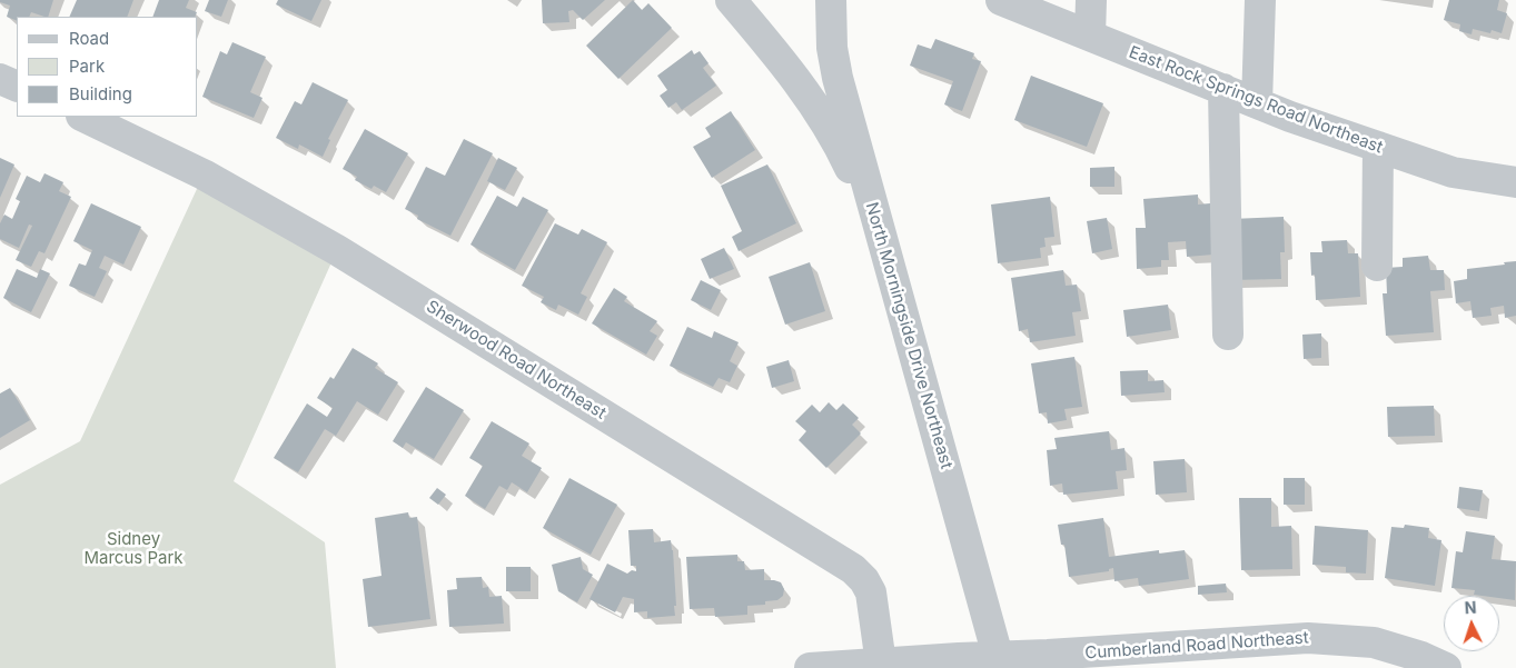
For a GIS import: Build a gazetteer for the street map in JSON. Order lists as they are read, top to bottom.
{
  "streets": {
    "street": [
      "East Rock Springs Road Northeast",
      "North Morningside Drive Northeast",
      "Sherwood Road Northeast",
      "Cumberland Road Northeast"
    ]
  },
  "crossings": [
    ["North Morningside Drive Northeast", "Cumberland Road Northeast"],
    ["Sherwood Road Northeast", "Cumberland Road Northeast"]
  ],
  "parks": ["Sidney Marcus Park"],
  "legend": ["Road", "Park", "Building"],
  "north": "top"
}
